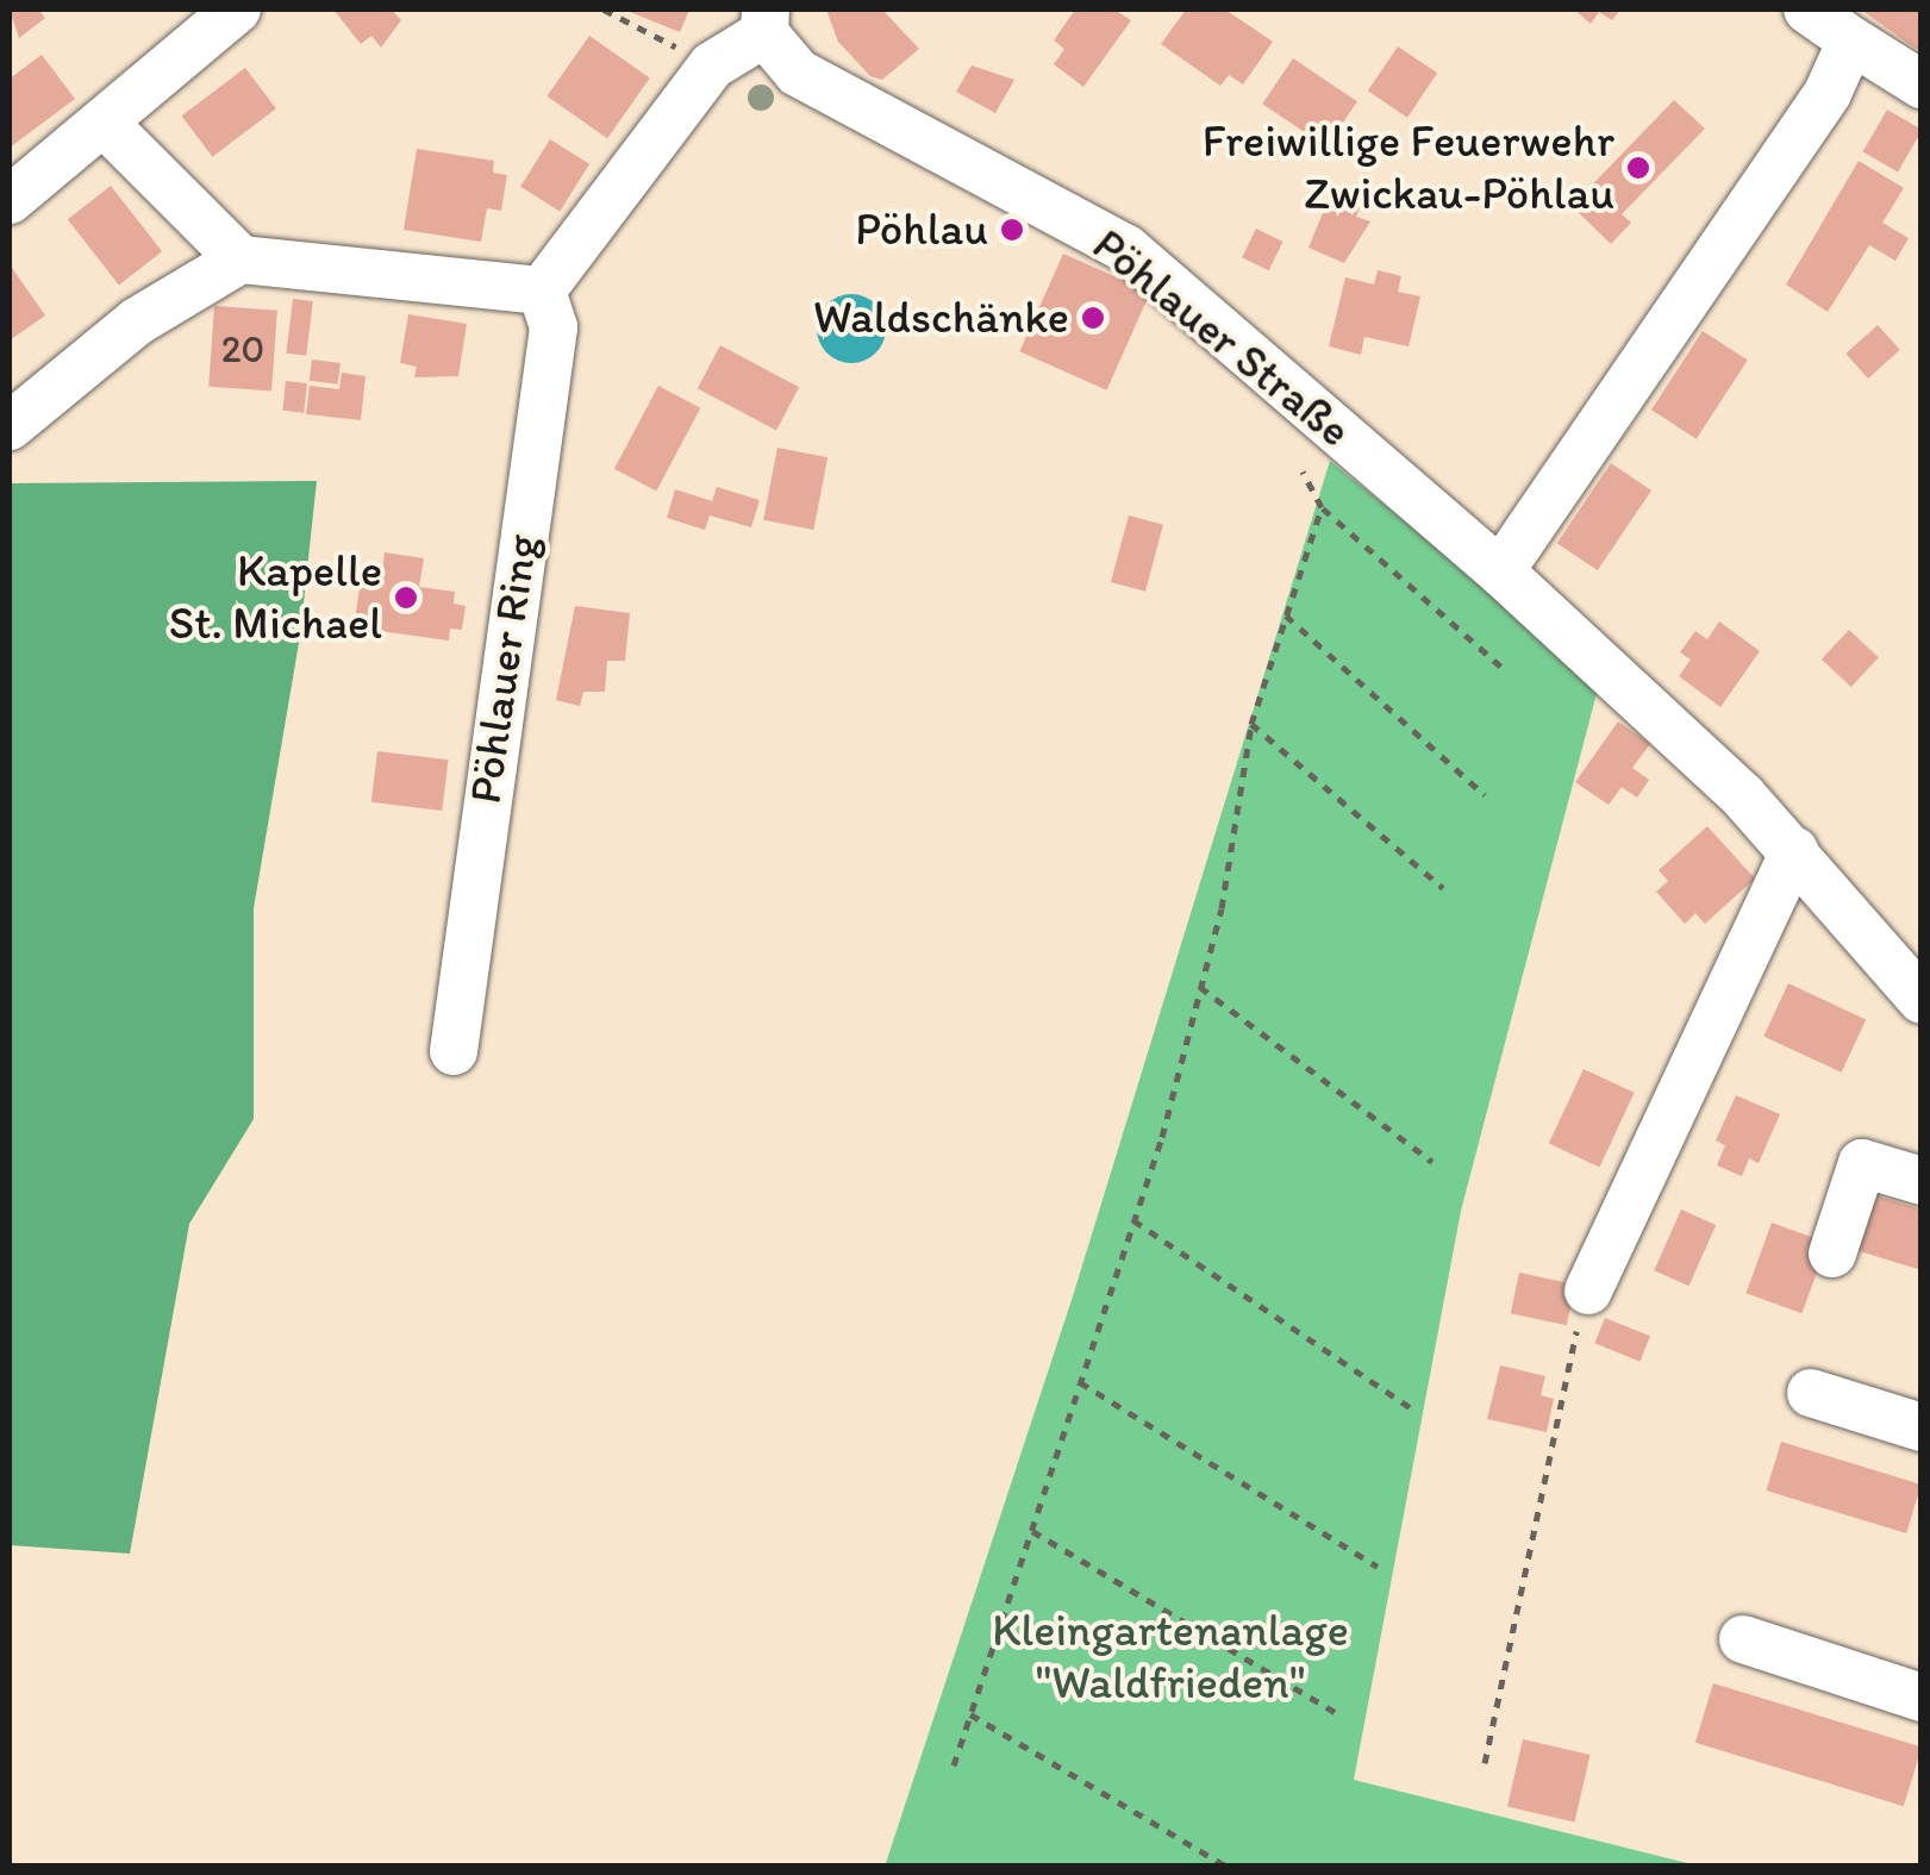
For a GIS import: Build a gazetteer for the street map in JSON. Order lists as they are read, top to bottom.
{
  "streets": {
    "street": ["Pöhlauer Straße", "Pöhlauer Ring"]
  },
  "parks": ["Kleingartenanlage \"Waldfrieden\""],
  "places": [
    "Freiwillige Feuerwehr Zwickau-Pöhlau",
    "Pöhlau",
    "Waldschänke",
    "Kapelle St. Michael"
  ],
  "house_numbers": ["20"]
}
